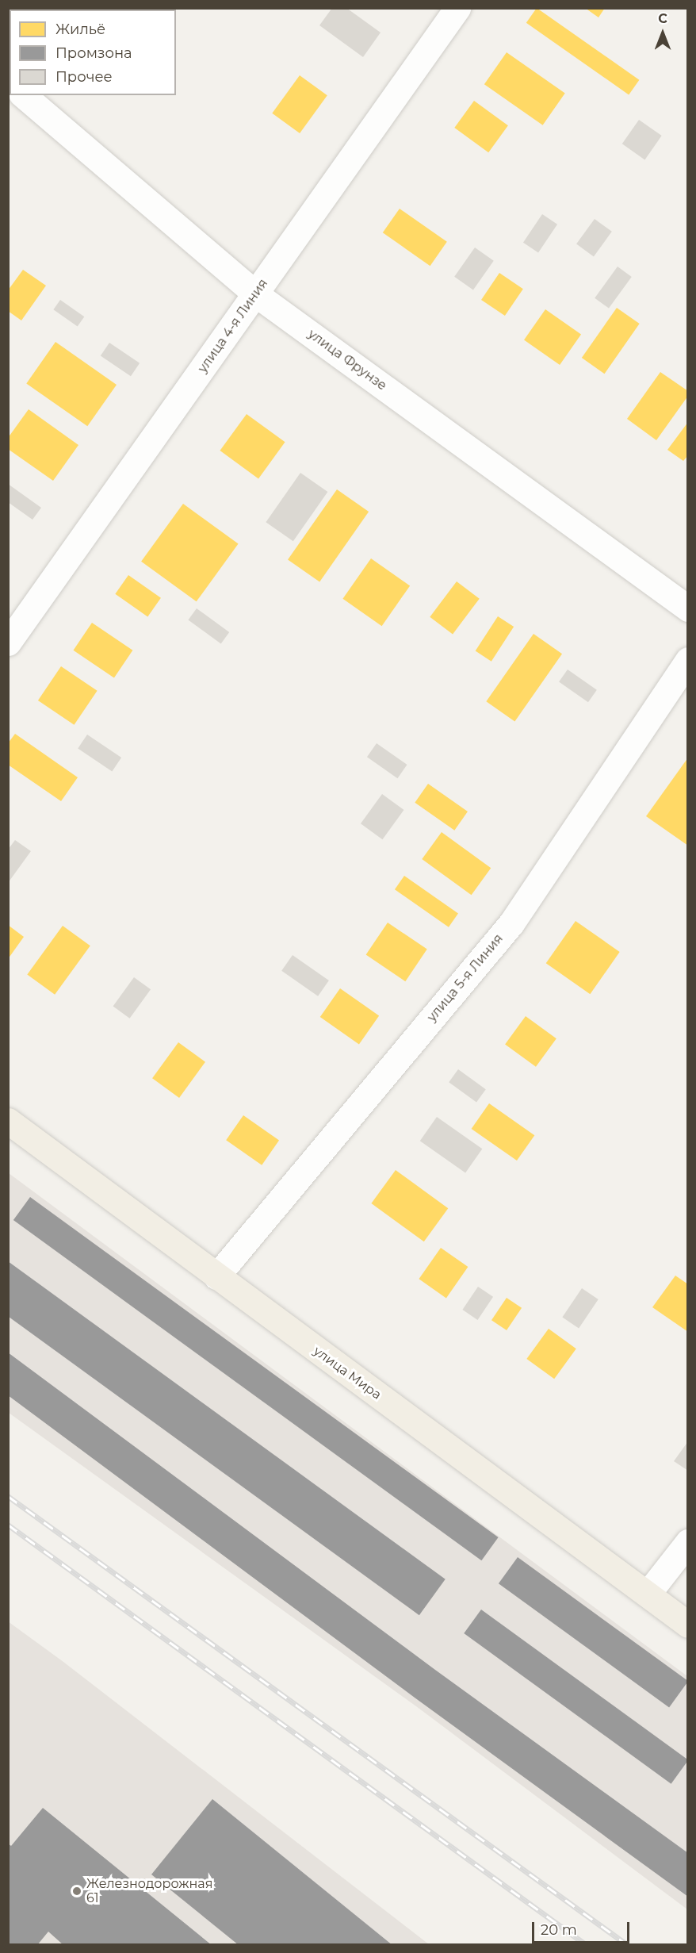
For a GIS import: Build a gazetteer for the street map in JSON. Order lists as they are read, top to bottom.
{
  "streets": {
    "main road": ["улица Мира"],
    "street": ["улица 4-я Линия", "улица Фрунзе", "улица 5-я Линия"]
  },
  "crossings": [
    ["улица 4-я Линия", "улица Фрунзе"],
    ["улица 5-я Линия", "улица Мира"]
  ],
  "places": ["Железнодорожная 61"],
  "legend": ["Жильё", "Промзона", "Прочее"],
  "scale_bar": "20 m",
  "north": "top"
}
